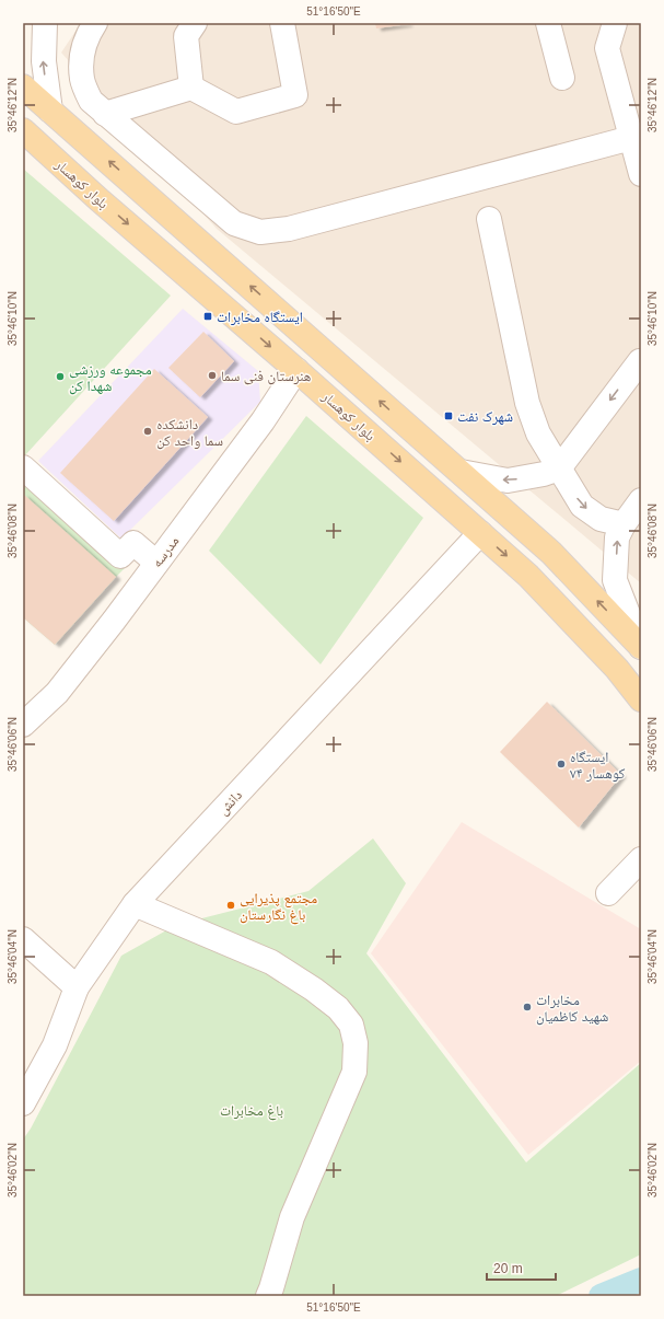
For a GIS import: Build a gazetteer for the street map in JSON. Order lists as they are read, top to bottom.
{
  "streets": {
    "main road": ["بلوار کوهسار"],
    "street": ["مدرسه", "دانش"]
  },
  "crossings": [
    ["بلوار کوهسار", "مدرسه"],
    ["بلوار کوهسار", "دانش"]
  ],
  "parks": ["باغ مخابرات"],
  "places": {
    "transit": ["ایستگاه مخابرات", "شهرک نفت"],
    "other": [
      "هنرستان فنی سما",
      "مجموعه ورزشی شهدا کن",
      "دانشکده سما واحد کن",
      "ایستگاه ۷۴ کوهسار",
      "مجتمع پذیرایی باغ نگارستان",
      "مخابرات شهید کاظمیان"
    ]
  },
  "scale_bar": "20 m",
  "coordinates": [
    "51°16'50\"E",
    "35°46'12\"N",
    "35°46'10\"N",
    "35°46'08\"N",
    "35°46'06\"N",
    "35°46'04\"N",
    "35°46'02\"N"
  ]
}
